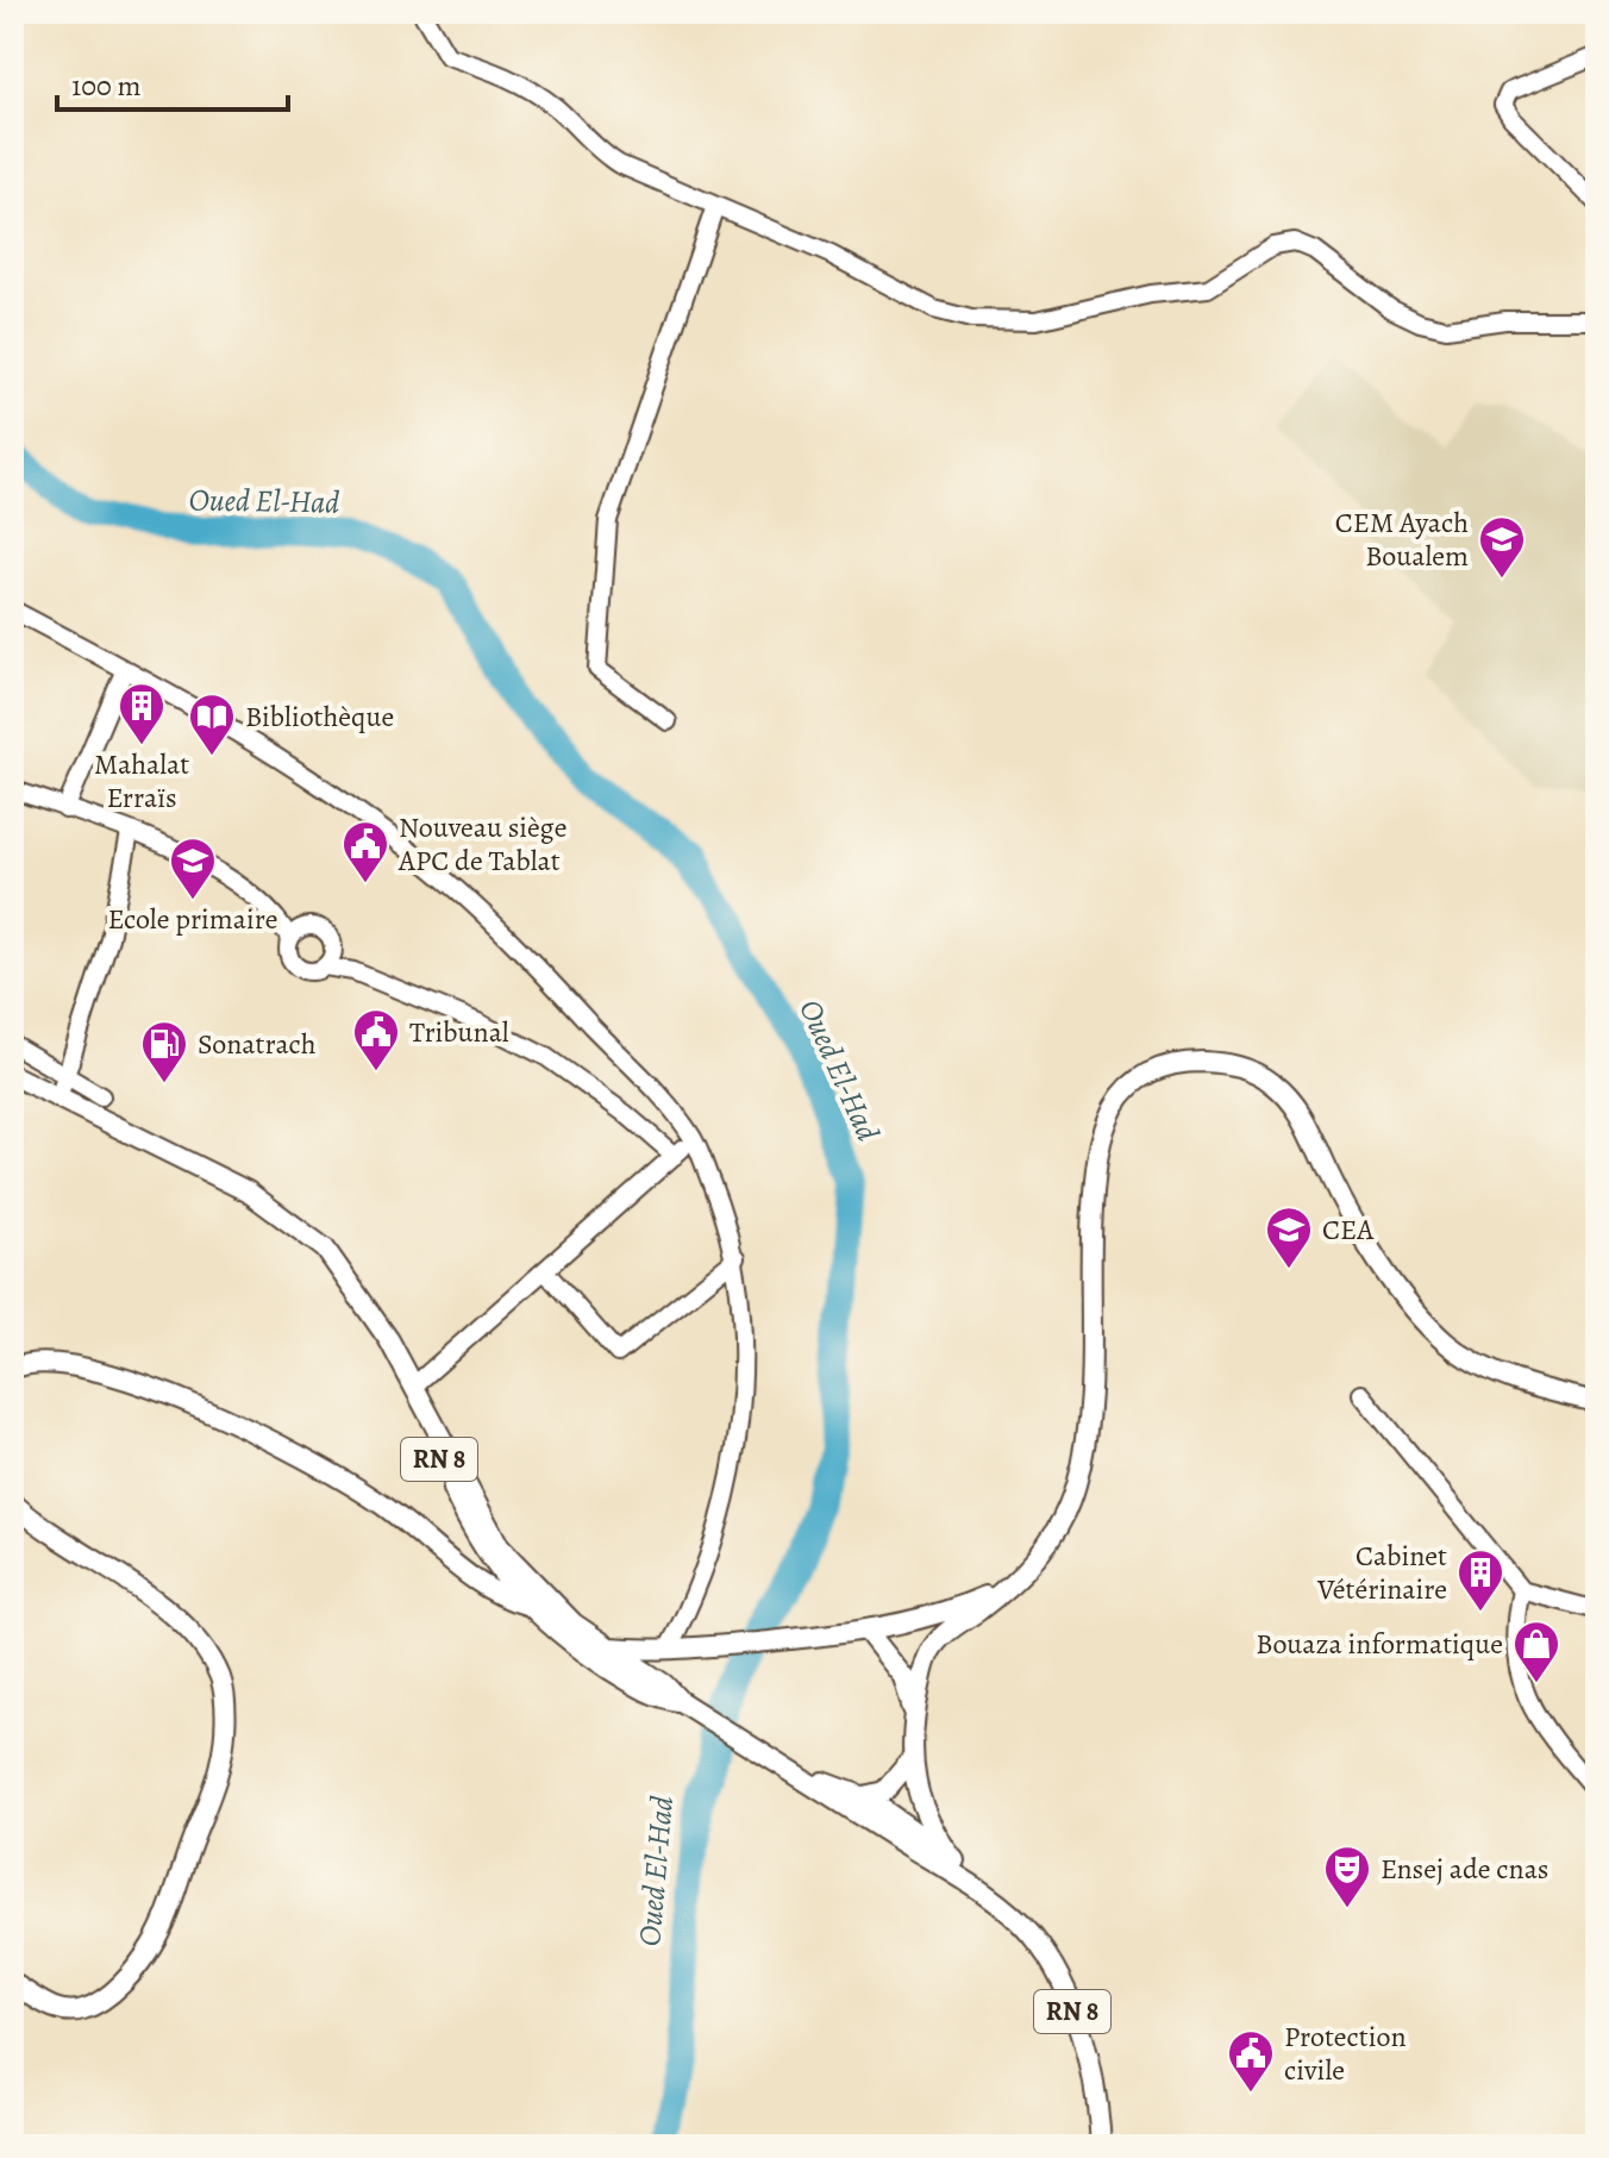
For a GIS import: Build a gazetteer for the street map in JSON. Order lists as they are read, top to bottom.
{
  "streets": {
    "main road": ["RN 8"]
  },
  "water": ["Oued El-Had"],
  "places": {
    "school or university": ["CEM Ayach Boualem", "Ecole primaire", "CEA"],
    "building": ["Mahalat Erraïs", "Cabinet Vétérinaire"],
    "library": ["Bibliothèque"],
    "public building": ["Nouveau siège APC de Tablat", "Tribunal", "Protection civile"],
    "fuel station": ["Sonatrach"],
    "shop": ["Bouaza informatique"],
    "theatre": ["Ensej ade cnas"]
  },
  "scale_bar": "100 m"
}
